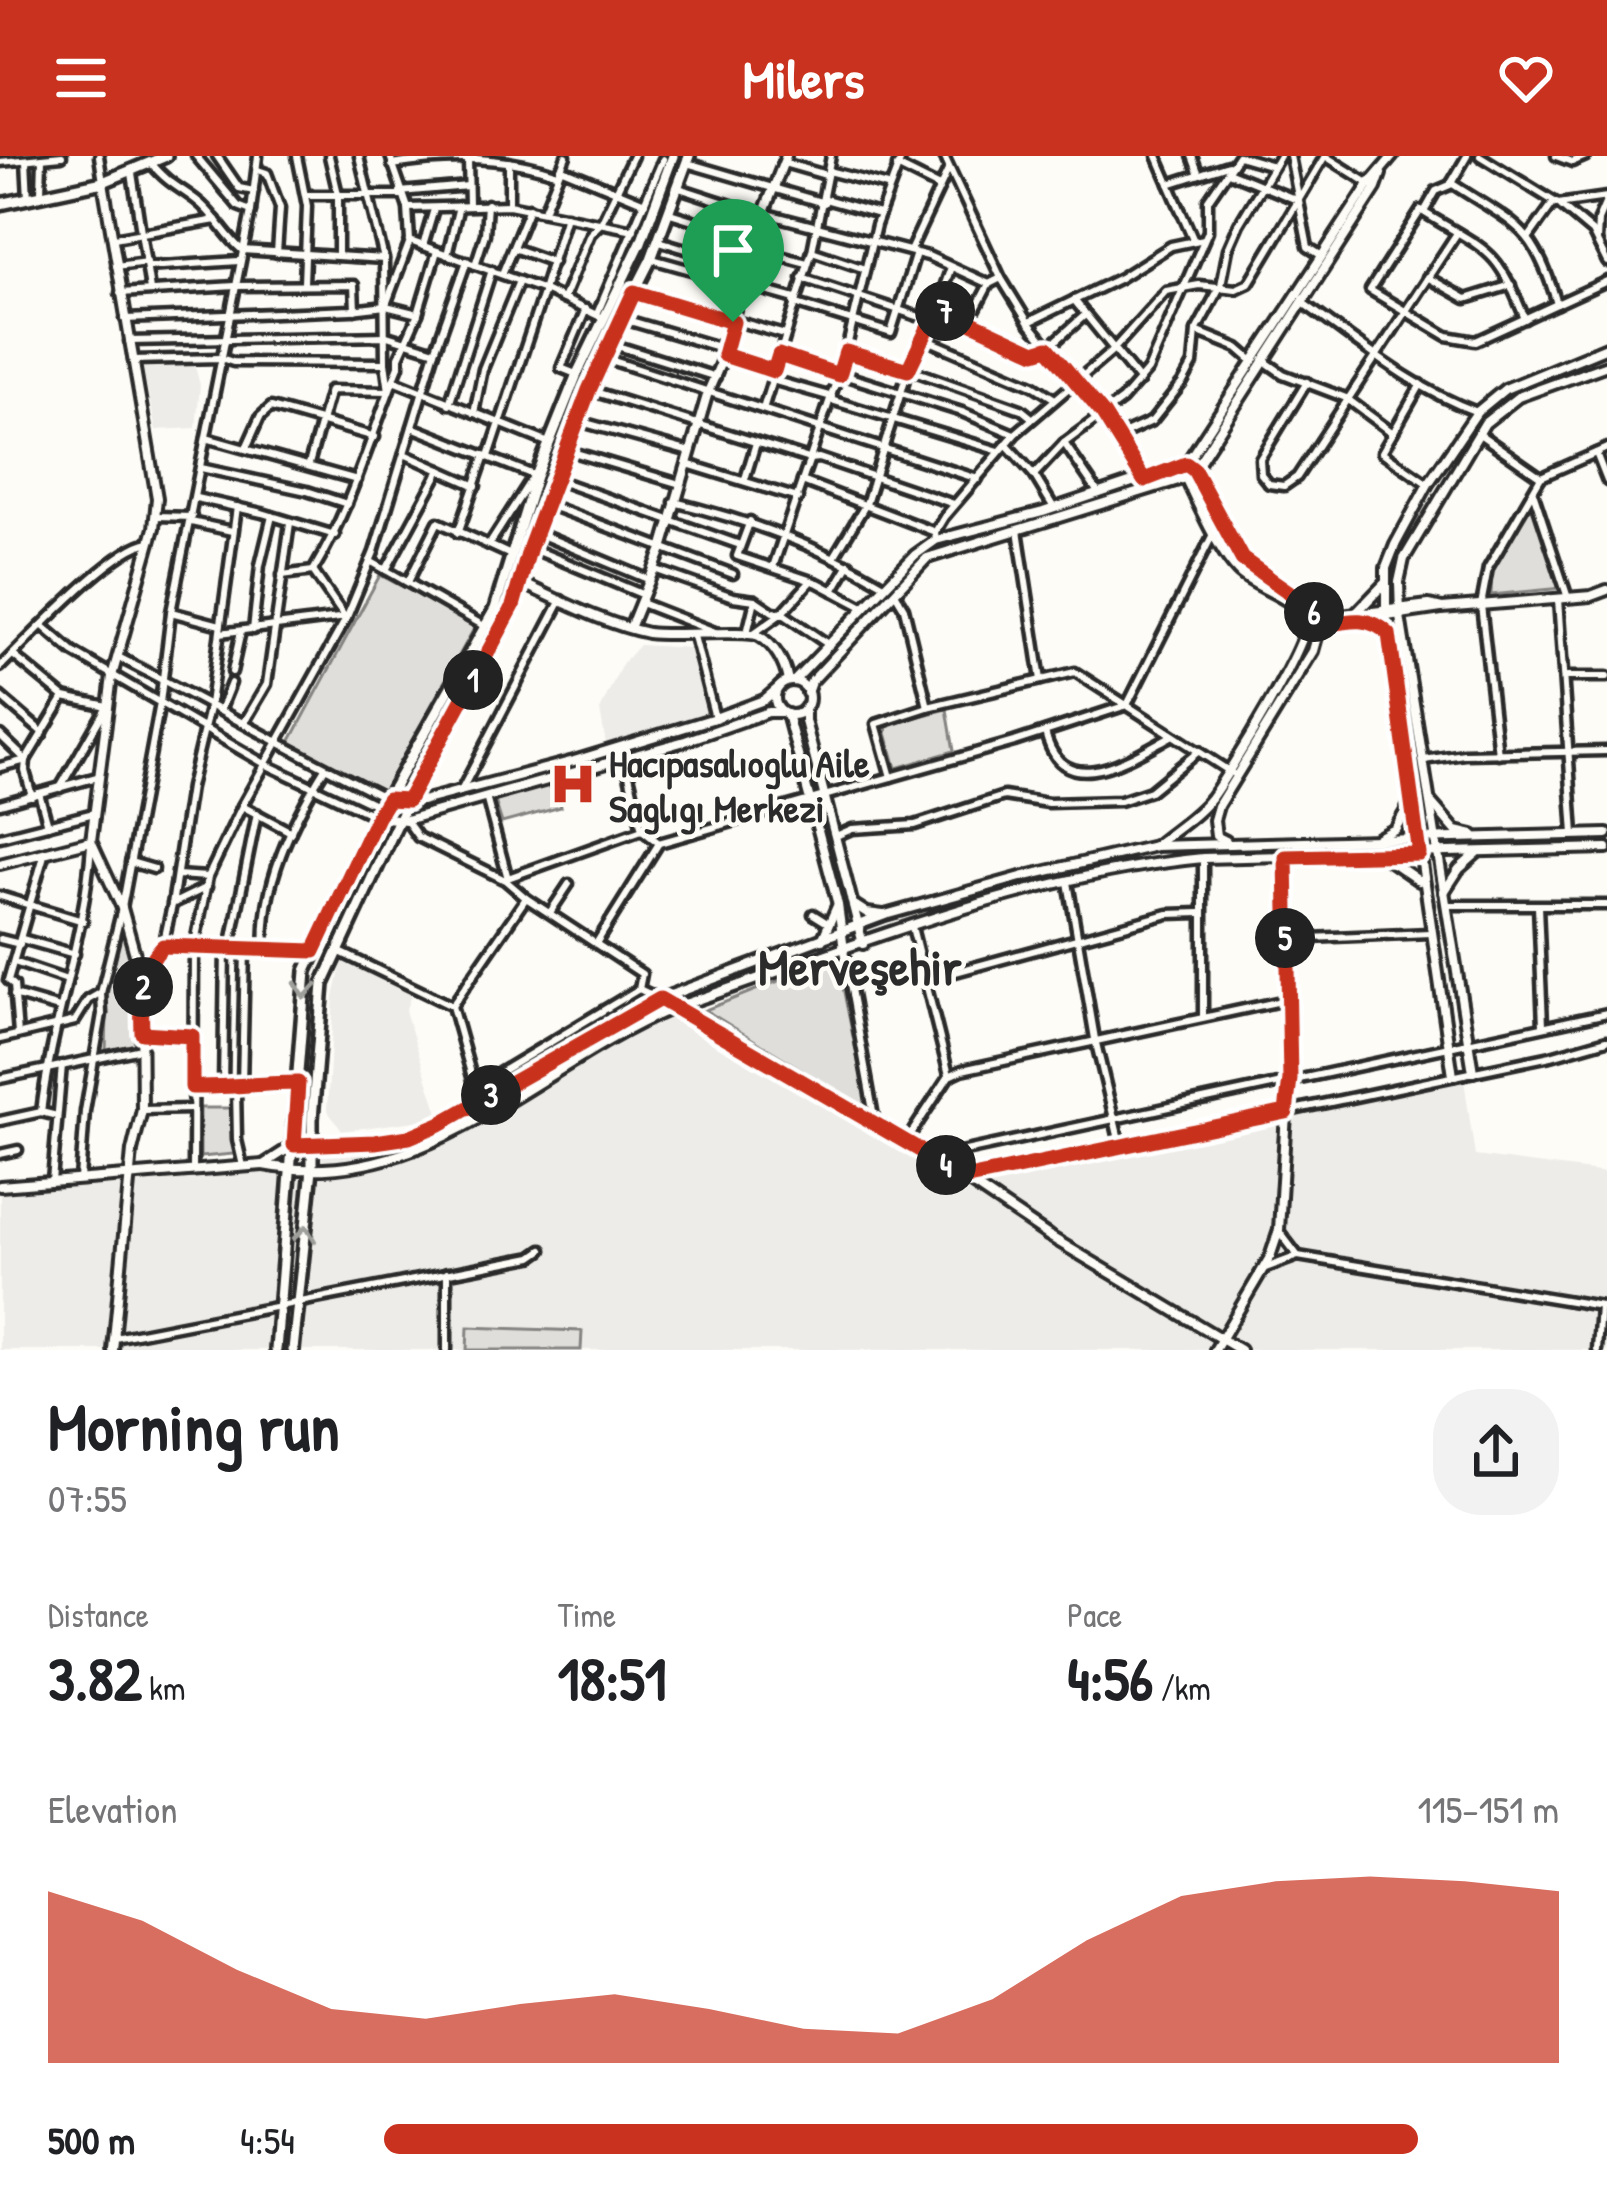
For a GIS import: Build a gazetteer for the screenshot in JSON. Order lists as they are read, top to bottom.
{
  "districts": ["Merveşehir"],
  "places": {
    "hospital": ["Hacıpasalıoglu Aile Saglıgı Merkezi"]
  },
  "page": {
    "header": "Milers",
    "pins": [
      "7",
      "6",
      "1",
      "5",
      "2",
      "3",
      "4"
    ],
    "heading": ["Morning run", "07:55"],
    "stats": [
      ["Distance", "3.82 km"],
      ["Time", "18:51"],
      ["Pace", "4:56 /km"]
    ],
    "chart": ["Elevation", "115–151 m"],
    "list": [
      {
        "name": "500 m",
        "note": "4:54"
      }
    ]
  }
}
